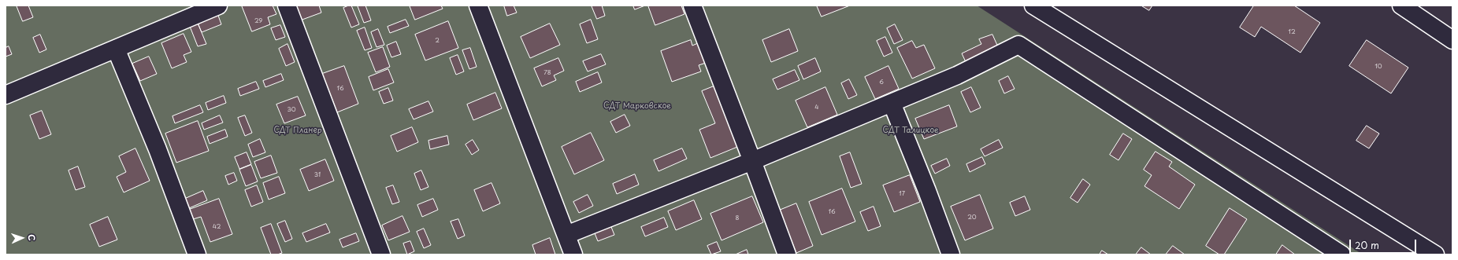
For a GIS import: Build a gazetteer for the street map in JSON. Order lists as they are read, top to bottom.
{
  "parks": ["СДТ Марковское", "СДТ Планер", "СДТ Талицкое"],
  "house_numbers": [
    "29",
    "12",
    "2",
    "10",
    "78",
    "6",
    "16",
    "4",
    "30",
    "31",
    "17",
    "16",
    "20",
    "8",
    "42"
  ],
  "scale_bar": "20 m",
  "north": "right"
}
